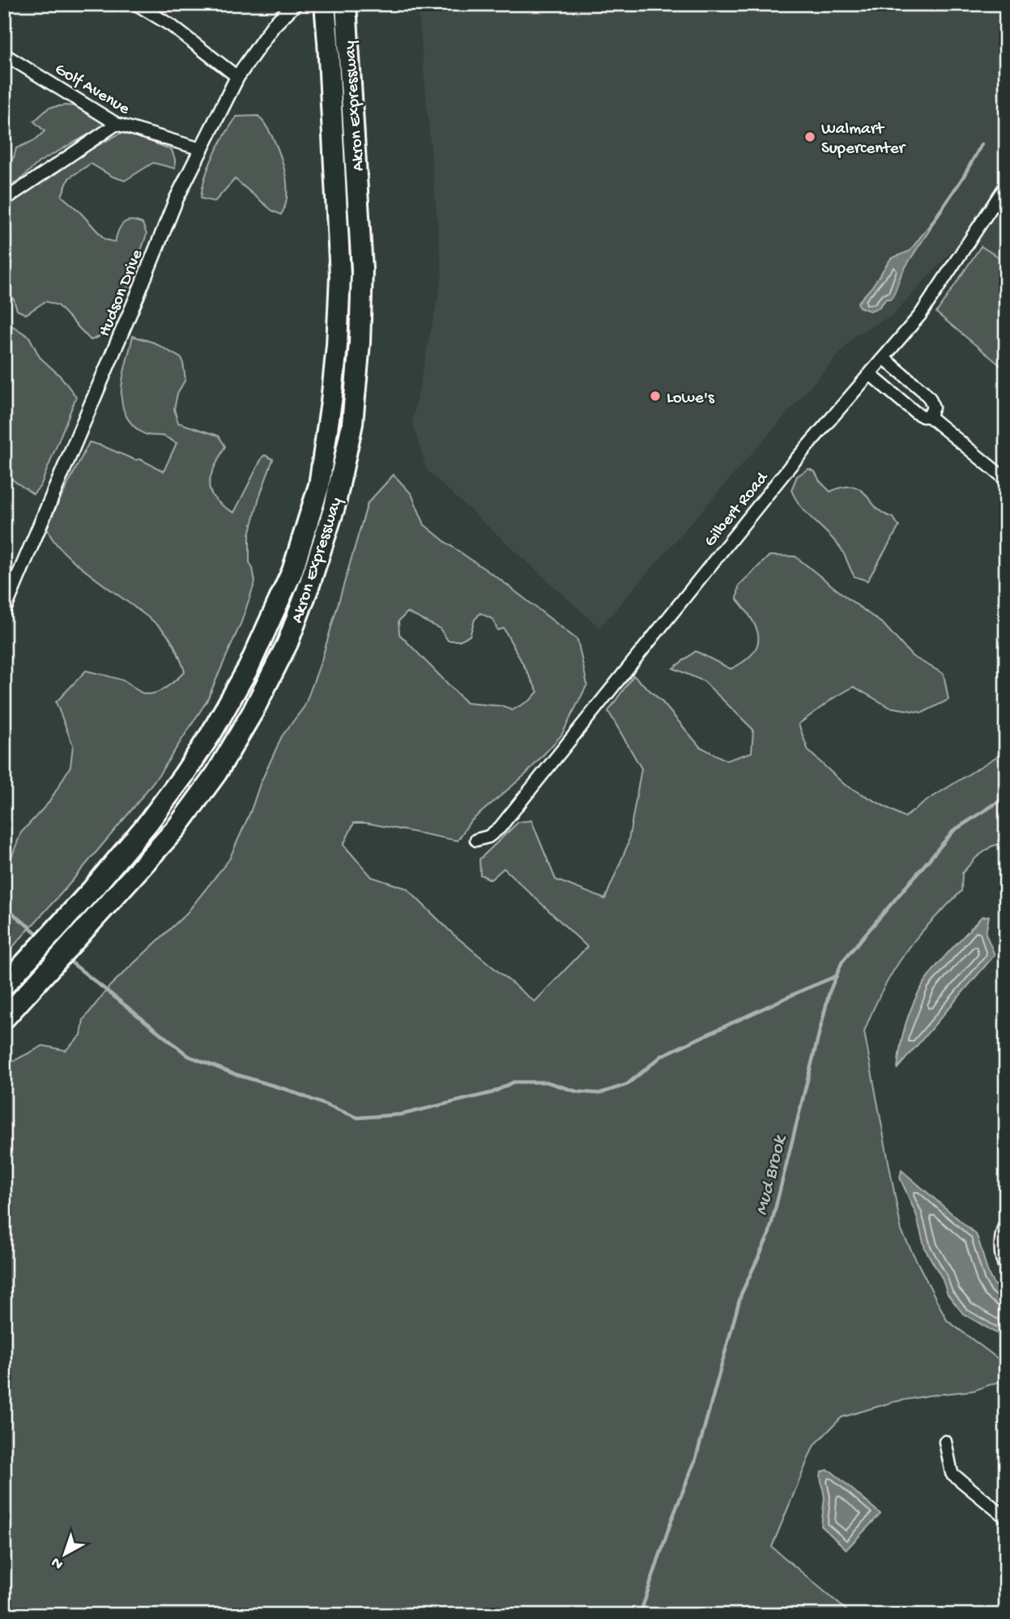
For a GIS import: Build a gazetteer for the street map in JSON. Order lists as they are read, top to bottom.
{
  "streets": {
    "highway": ["Akron Expressway"],
    "street": ["Golf Avenue", "Hudson Drive", "Gilbert Road"]
  },
  "crossings": [
    ["Golf Avenue", "Hudson Drive"]
  ],
  "water": ["Mud Brook"],
  "places": ["Walmart Supercenter", "Lowe's"],
  "north": "bottom left"
}
